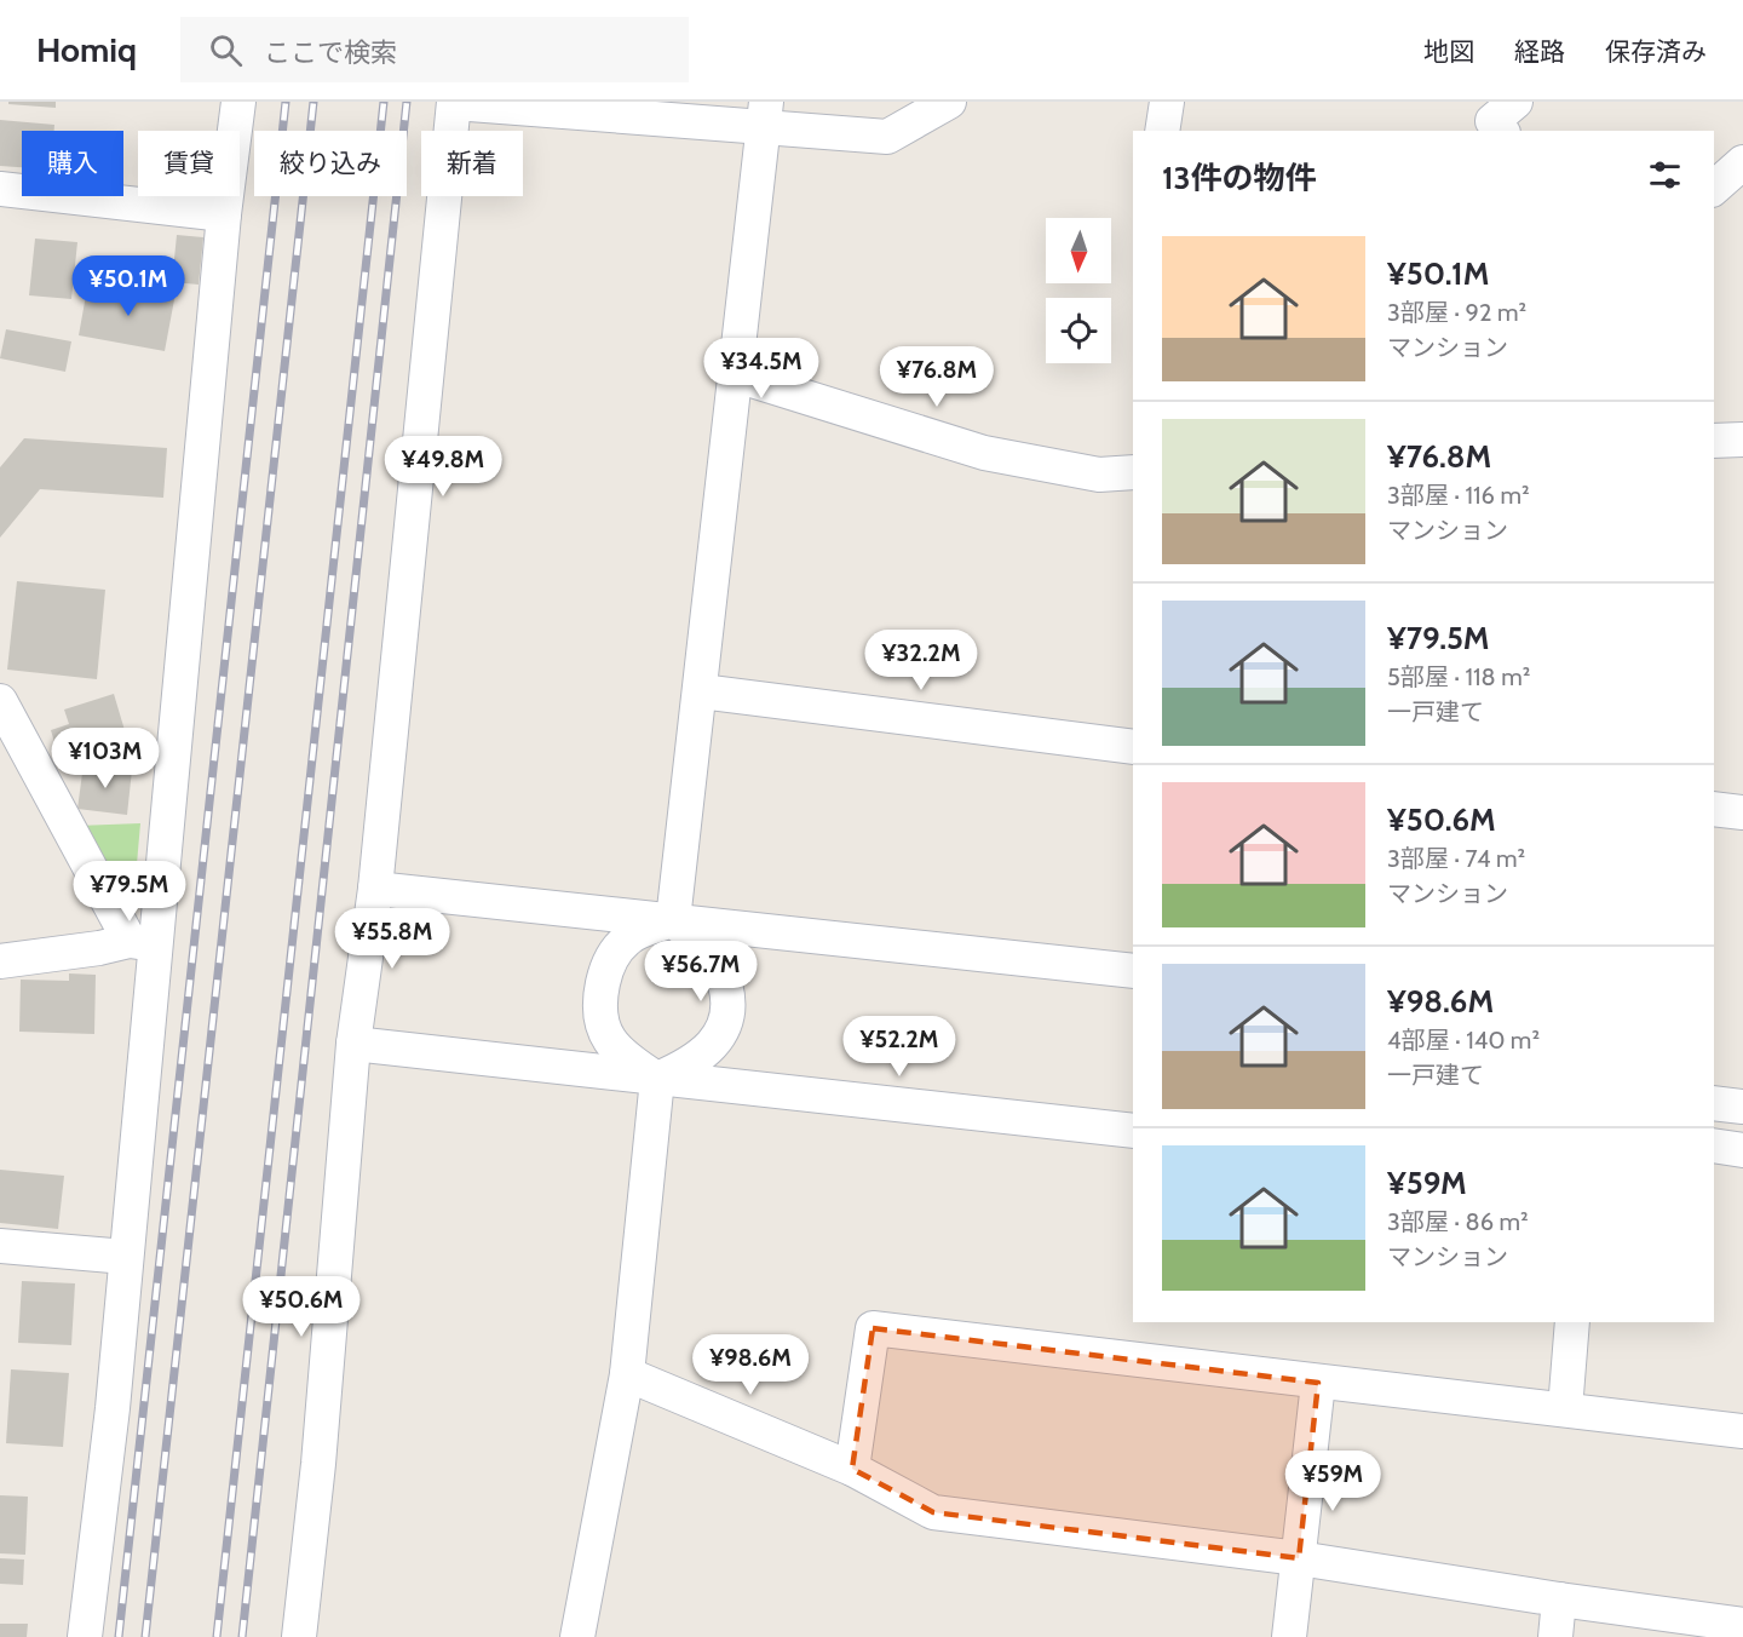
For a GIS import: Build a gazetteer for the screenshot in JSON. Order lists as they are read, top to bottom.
{
  "north": "bottom",
  "page": {
    "header": "Homiq",
    "search": "ここで検索",
    "nav": ["地図", "経路", "保存済み"],
    "chip": [
      "購入",
      "賃貸",
      "絞り込み",
      "新着"
    ],
    "heading": "13件の物件",
    "list": [
      {
        "name": "¥50.1M",
        "note": "3部屋 · 92 m² · マンション"
      },
      {
        "name": "¥76.8M",
        "note": "3部屋 · 116 m² · マンション"
      },
      {
        "name": "¥79.5M",
        "note": "5部屋 · 118 m² · 一戸建て"
      },
      {
        "name": "¥50.6M",
        "note": "3部屋 · 74 m² · マンション"
      },
      {
        "name": "¥98.6M",
        "note": "4部屋 · 140 m² · 一戸建て"
      },
      {
        "name": "¥59M",
        "note": "3部屋 · 86 m² · マンション"
      }
    ],
    "price": [
      "¥50.1M",
      "¥34.5M",
      "¥76.8M",
      "¥49.8M",
      "¥32.2M",
      "¥103M",
      "¥79.5M",
      "¥55.8M",
      "¥56.7M",
      "¥52.2M",
      "¥50.6M",
      "¥98.6M",
      "¥59M"
    ]
  }
}
